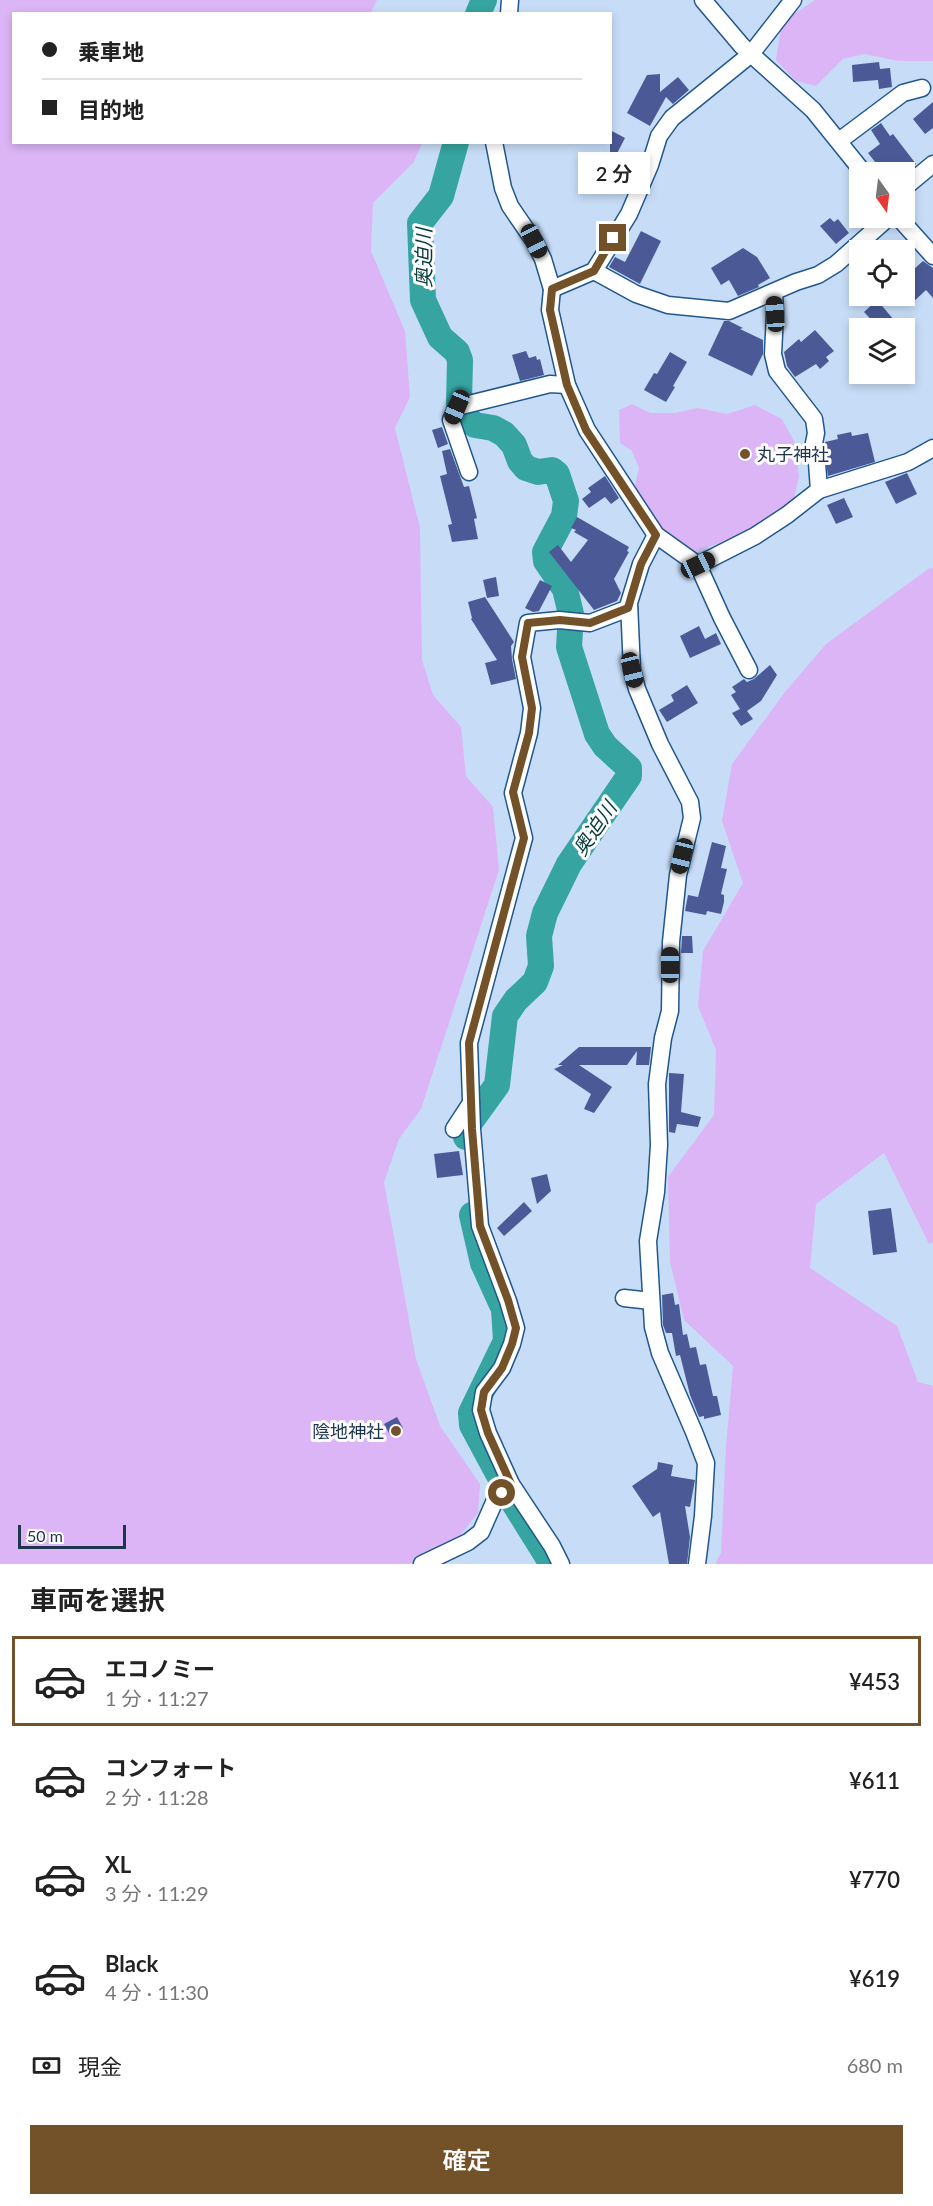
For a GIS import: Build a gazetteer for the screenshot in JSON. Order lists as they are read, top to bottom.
{
  "water": ["奥迫川"],
  "places": ["丸子神社", "陰地神社"],
  "scale_bar": "50 m",
  "north": "bottom",
  "page": {
    "banner": ["乗車地", "目的地"],
    "bubble": "2 分",
    "scale": "50 m",
    "heading": "車両を選択",
    "list": [
      {
        "name": "エコノミー",
        "note": "1 分 · 11:27",
        "value": "¥453"
      },
      {
        "name": "コンフォート",
        "note": "2 分 · 11:28",
        "value": "¥611"
      },
      {
        "name": "XL",
        "note": "3 分 · 11:29",
        "value": "¥770"
      },
      {
        "name": "Black",
        "note": "4 分 · 11:30",
        "value": "¥619"
      }
    ],
    "pay": ["現金", "680 m"],
    "buttons": "確定"
  }
}
